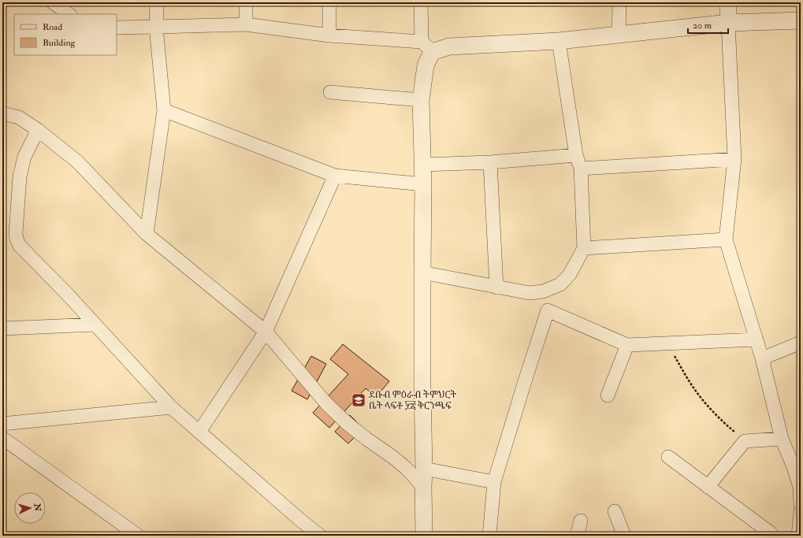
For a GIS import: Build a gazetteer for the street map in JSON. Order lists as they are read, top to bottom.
{
  "places": {
    "school or university": ["ደቡብ ምዕራብ ትምህርት ቤት ላፍቶ ፶፰ ቅርንጫፍ"]
  },
  "legend": ["Road", "Building"],
  "scale_bar": "20 m",
  "north": "right"
}
